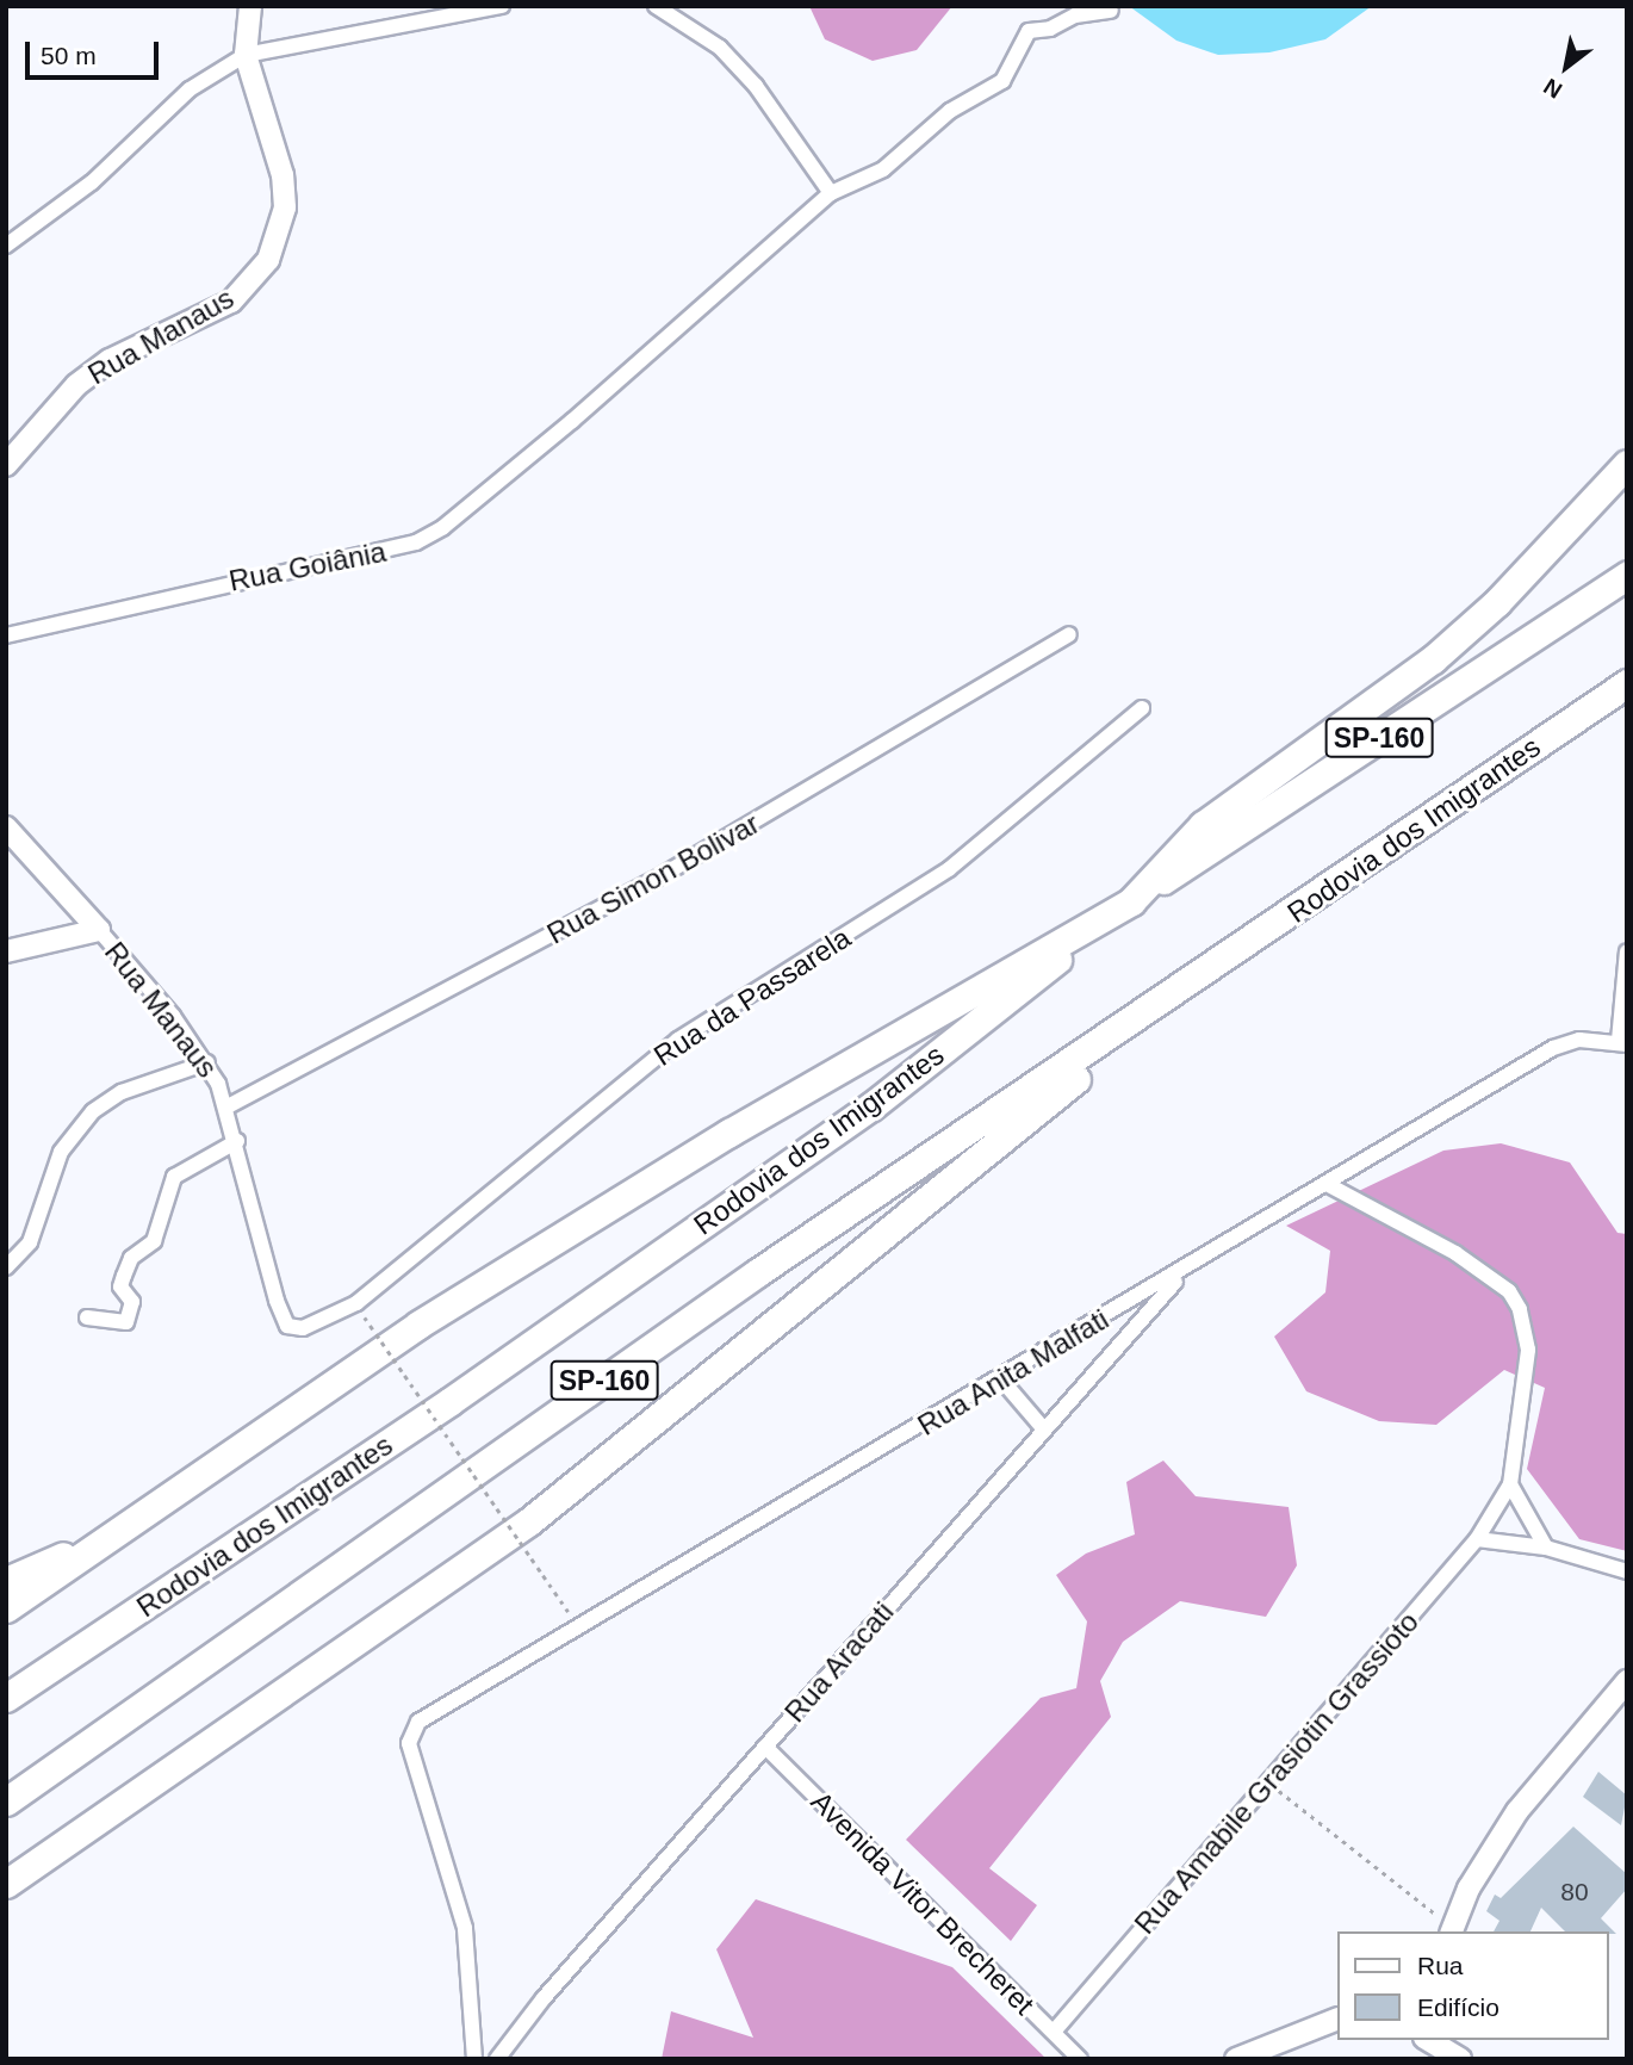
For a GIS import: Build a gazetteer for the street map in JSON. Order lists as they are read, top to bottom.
{
  "streets": {
    "highway": ["SP-160", "Rodovia dos Imigrantes"],
    "street": [
      "Rua Manaus",
      "Rua Goiânia",
      "Rua Simon Bolivar",
      "Rua da Passarela",
      "Rua Anita Malfati",
      "Rua Aracati",
      "Rua Amabile Grasiotin Grassioto",
      "Avenida Vitor Brecheret"
    ]
  },
  "crossings": [
    ["Rua Manaus", "Rua Simon Bolivar"],
    ["Rua Manaus", "Rua da Passarela"],
    ["Rua Anita Malfati", "Rua Aracati"],
    ["Rua Aracati", "Avenida Vitor Brecheret"],
    ["Rua Amabile Grasiotin Grassioto", "Avenida Vitor Brecheret"]
  ],
  "house_numbers": ["80"],
  "legend": ["Rua", "Edifício"],
  "scale_bar": "50 m",
  "north": "bottom left"
}
